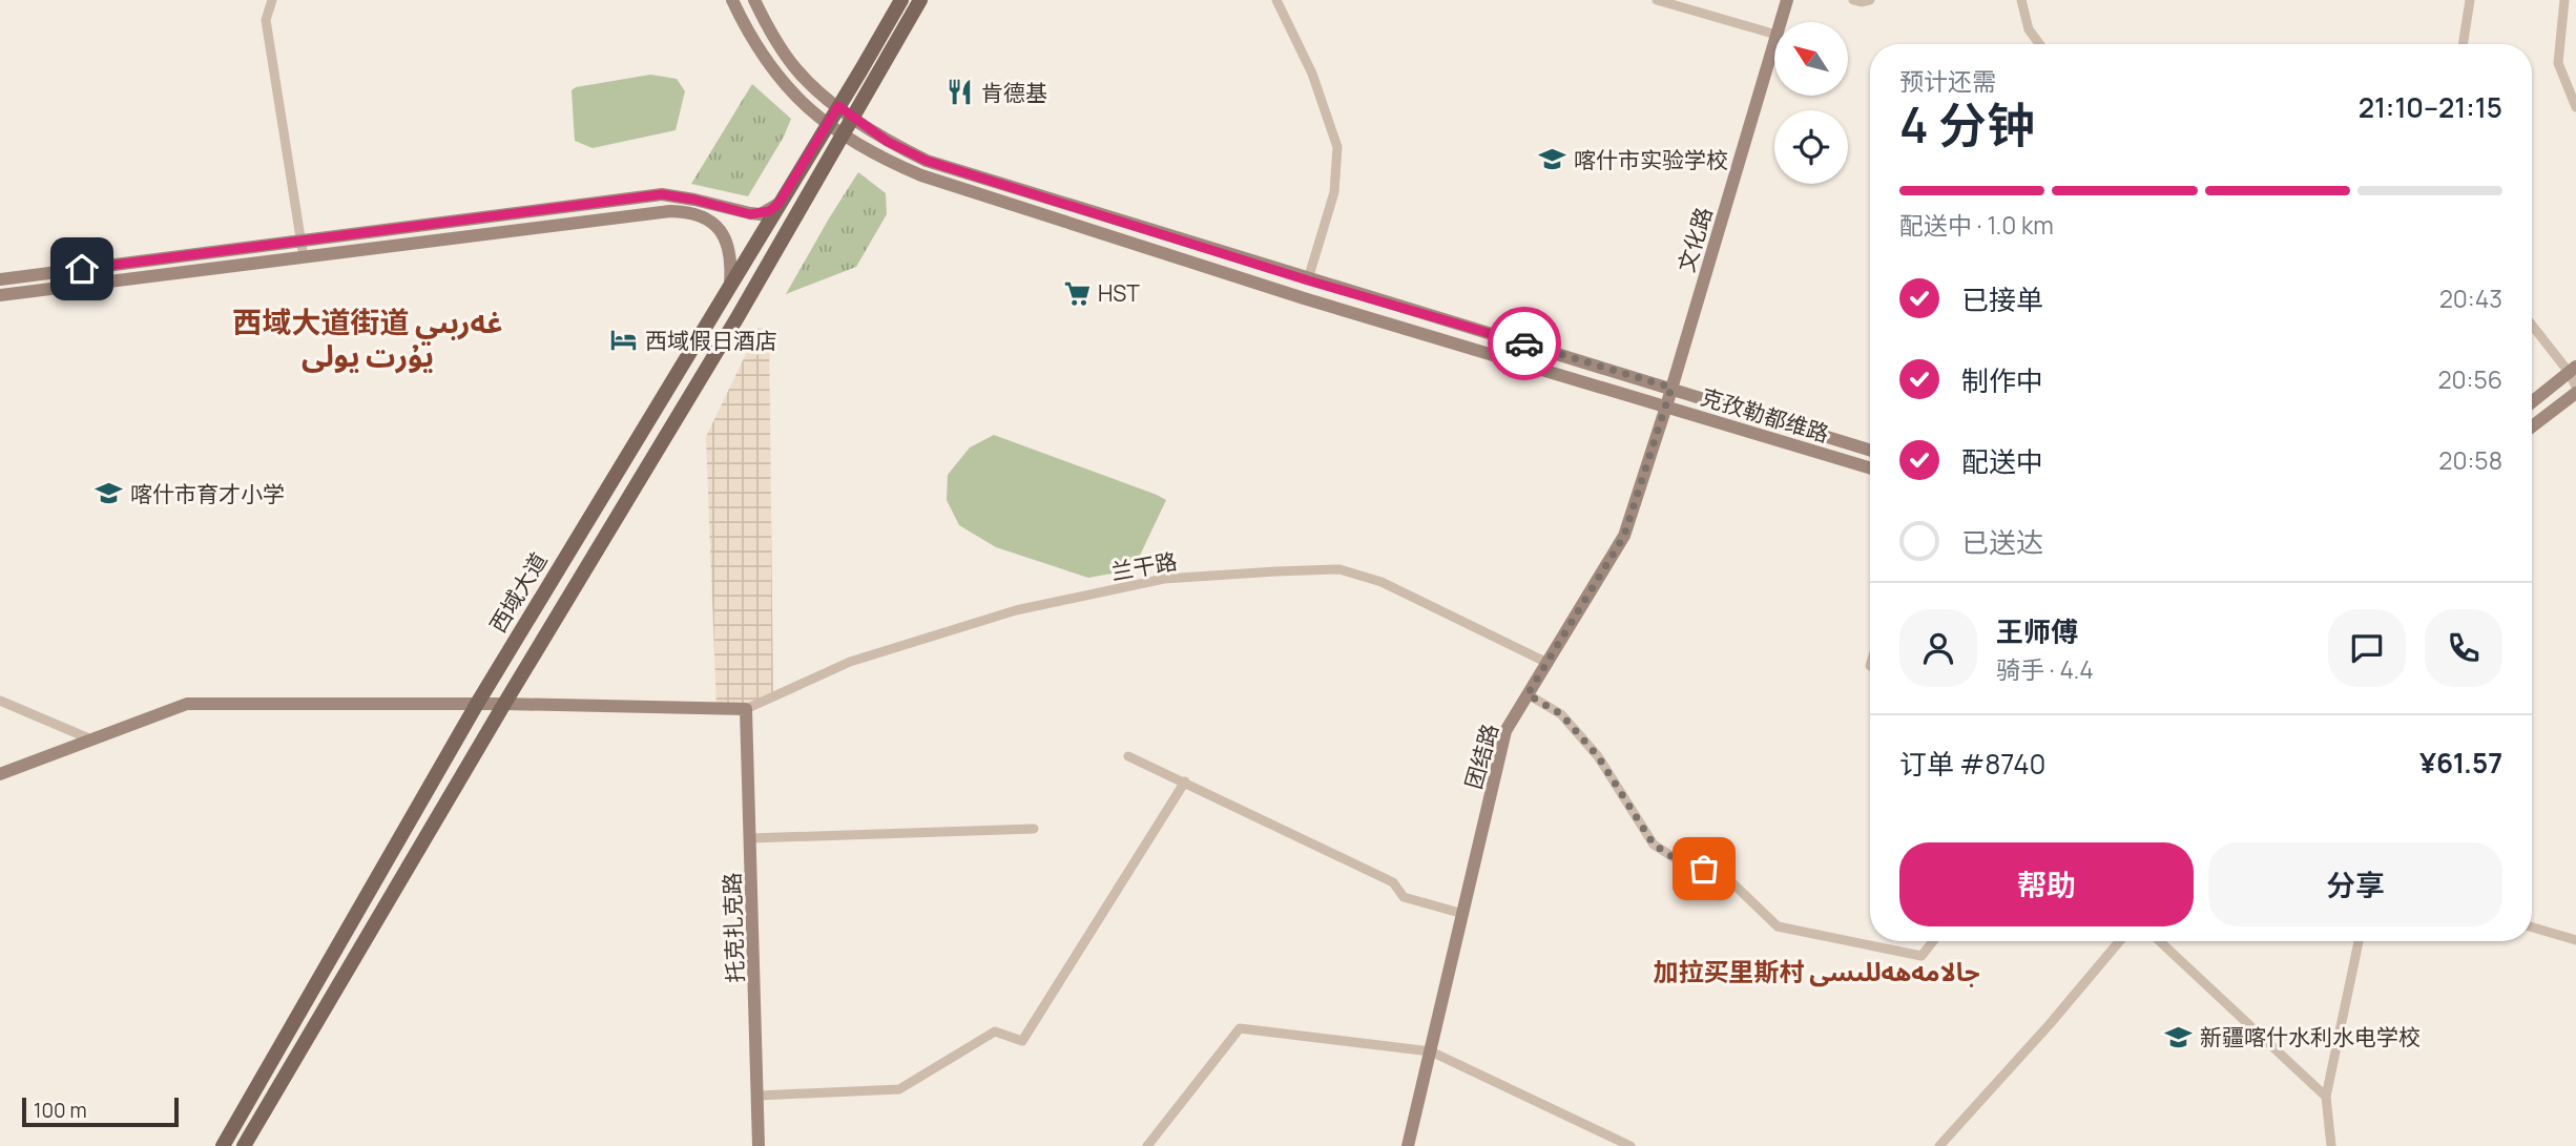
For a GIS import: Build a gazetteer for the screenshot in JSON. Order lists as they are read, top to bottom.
{
  "streets": {
    "main road": [
      "文化路",
      "克孜勒都维路",
      "西域大道",
      "团结路",
      "托克扎克路"
    ],
    "street": ["兰干路"]
  },
  "crossings": [
    ["文化路", "克孜勒都维路"],
    ["文化路", "团结路"],
    ["克孜勒都维路", "西域大道"],
    ["克孜勒都维路", "团结路"],
    ["兰干路", "团结路"],
    ["兰干路", "托克扎克路"]
  ],
  "districts": ["西域大道街道 غەربىي يۇرت يولى", "加拉买里斯村 جالامەھەللىسى"],
  "places": {
    "restaurant": ["肯德基"],
    "school or university": ["喀什市实验学校", "喀什市育才小学", "新疆喀什水利水电学校"],
    "supermarket": ["HST"],
    "hotel": ["西域假日酒店"]
  },
  "scale_bar": "100 m",
  "north": "top left",
  "page": {
    "heading": ["4 分钟", "预计还需", "21:10–21:15"],
    "panel": [
      "王师傅",
      "骑手 · 4.4",
      "订单 #8740",
      "¥61.57"
    ],
    "bar": "配送中 · 1.0 km",
    "list": [
      ["已接单", "20:43"],
      ["制作中", "20:56"],
      ["配送中", "20:58"],
      "已送达"
    ],
    "buttons": ["帮助", "分享"],
    "scale": "100 m"
  }
}
